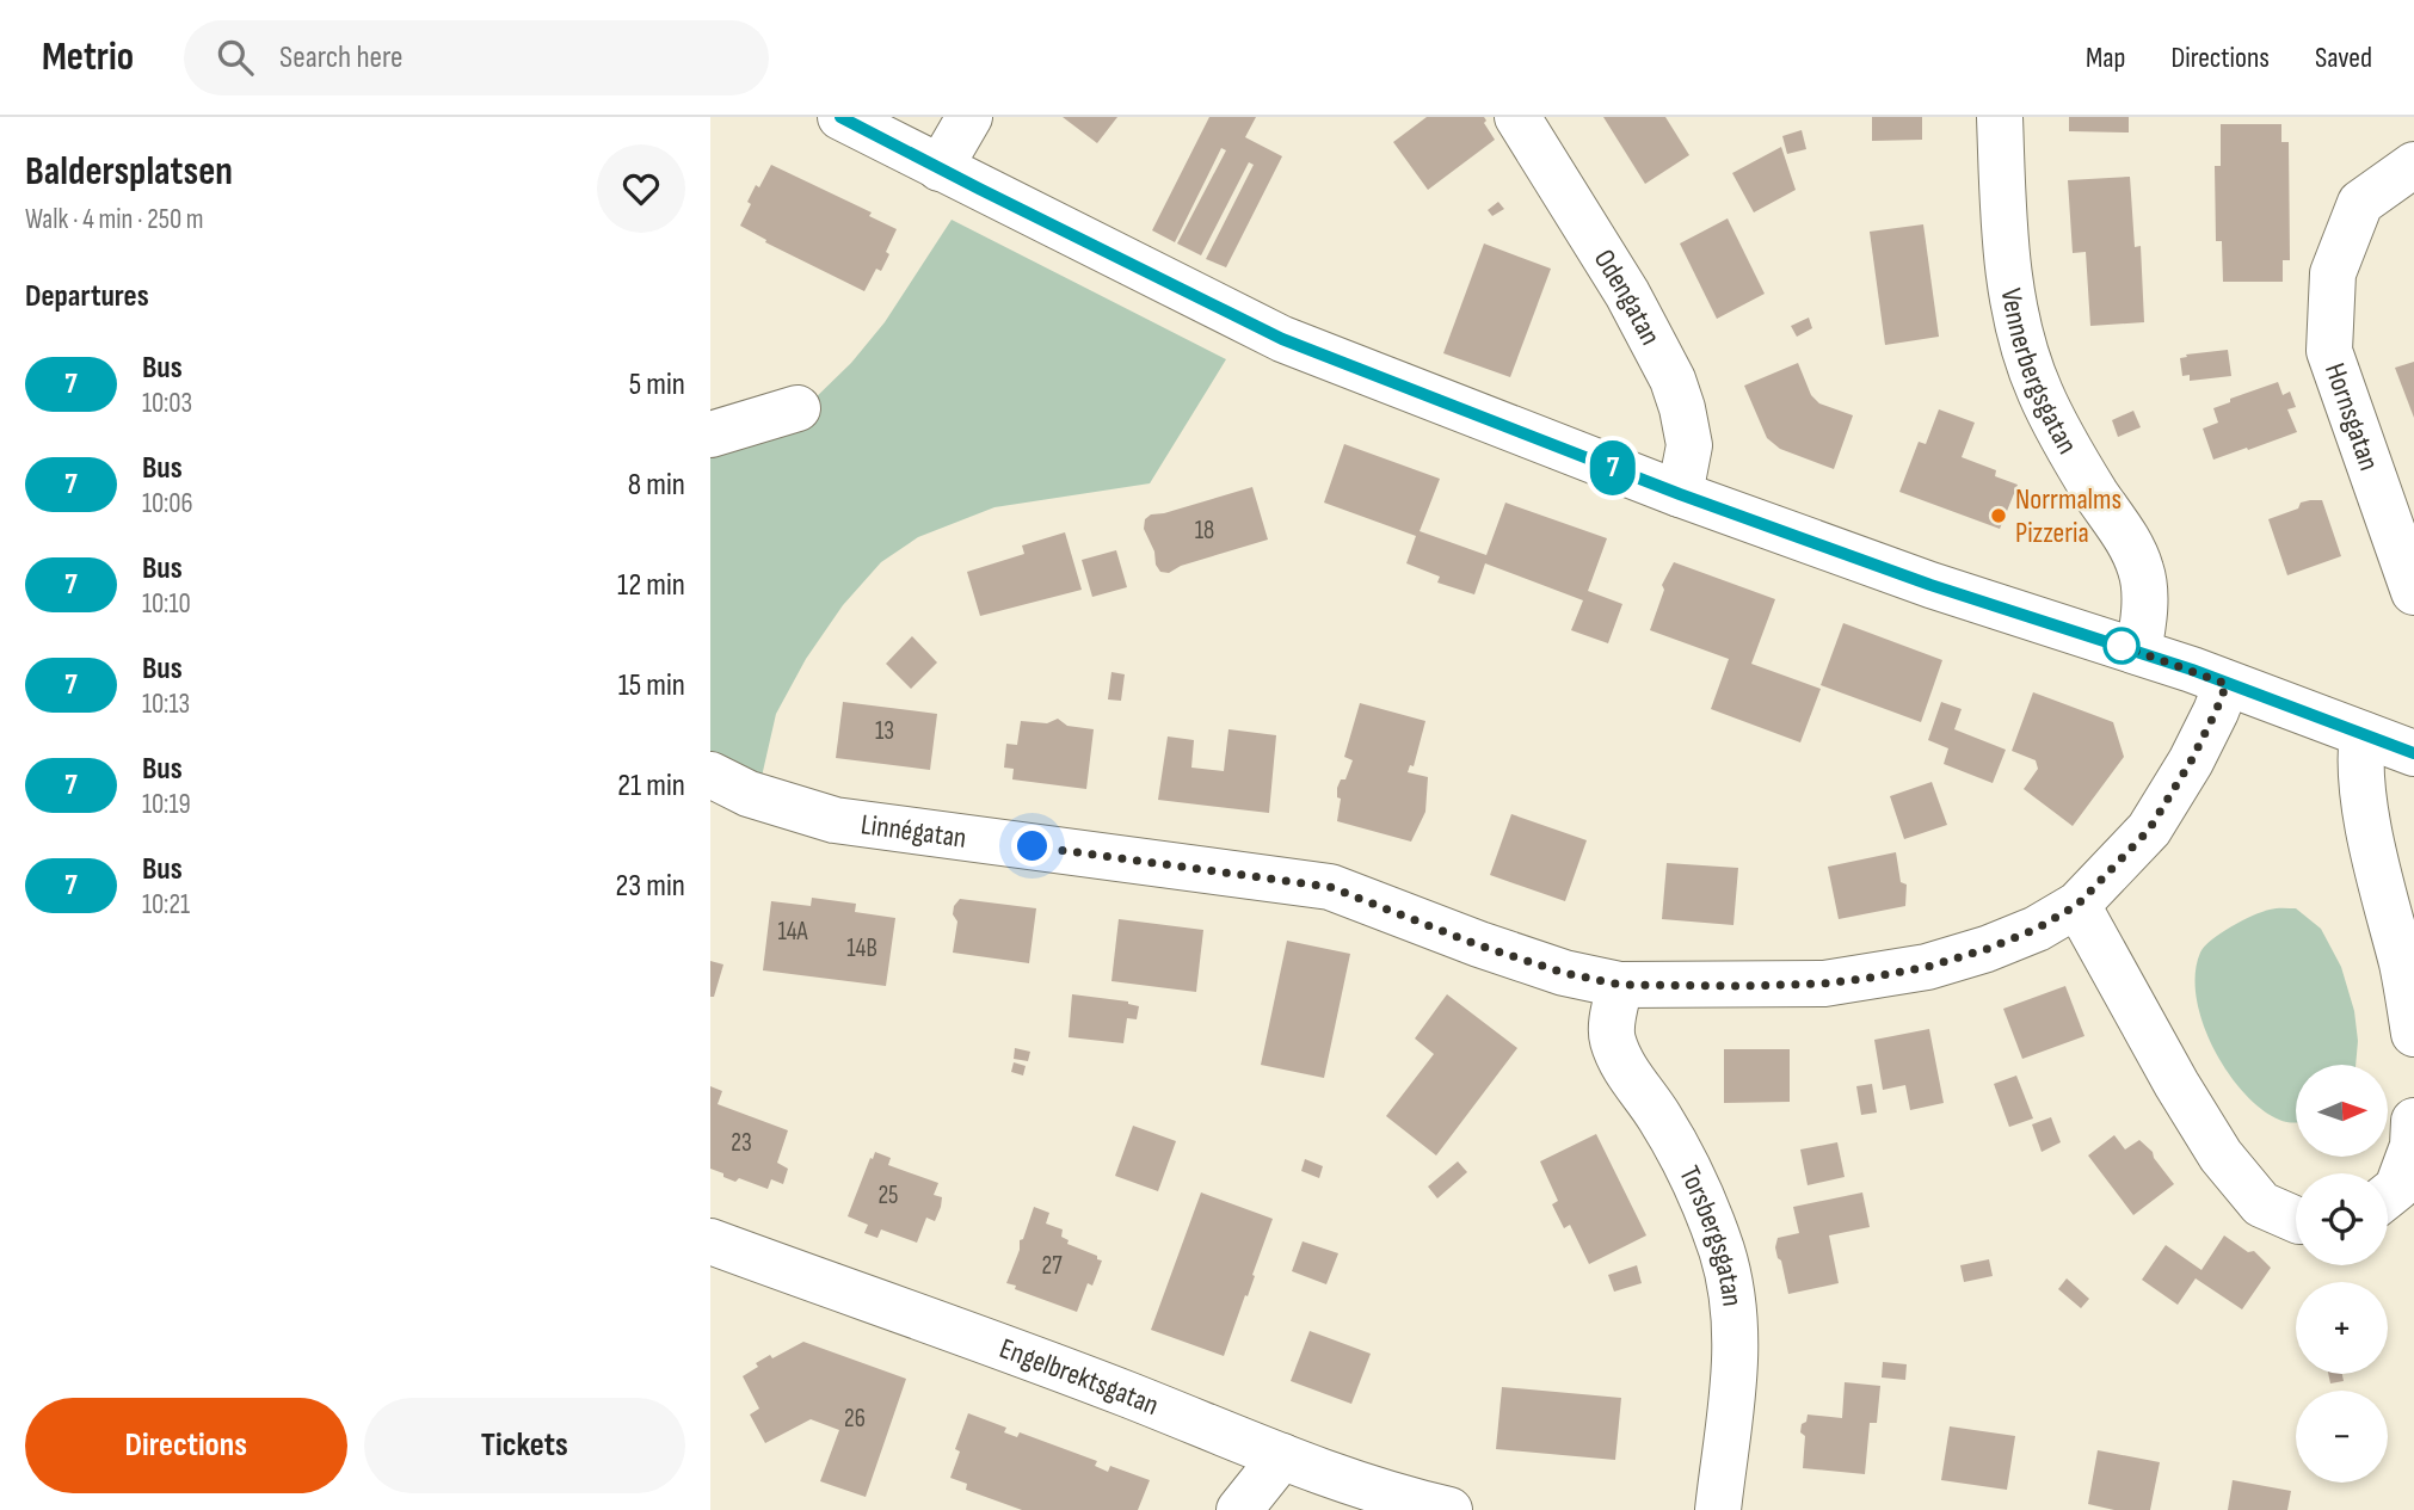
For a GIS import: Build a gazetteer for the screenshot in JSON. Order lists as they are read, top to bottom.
{
  "streets": {
    "street": [
      "Odengatan",
      "Vennerbergsgatan",
      "Hornsgatan",
      "Linnégatan",
      "Torsbergsgatan",
      "Engelbrektsgatan"
    ]
  },
  "crossings": [
    ["Linnégatan", "Torsbergsgatan"]
  ],
  "places": ["Norrmalms Pizzeria"],
  "lines": ["bus line 7"],
  "house_numbers": [
    "18",
    "13",
    "14A",
    "14B",
    "23",
    "25",
    "27",
    "26"
  ],
  "north": "right",
  "page": {
    "header": "Metrio",
    "search": "Search here",
    "nav": ["Map", "Directions", "Saved"],
    "heading": [
      ["Baldersplatsen", "Walk · 4 min · 250 m"],
      "Departures"
    ],
    "on_map": "7",
    "list": [
      {
        "mark": "7",
        "name": "Bus",
        "note": "10:03",
        "value": "5 min"
      },
      {
        "mark": "7",
        "name": "Bus",
        "note": "10:06",
        "value": "8 min"
      },
      {
        "mark": "7",
        "name": "Bus",
        "note": "10:10",
        "value": "12 min"
      },
      {
        "mark": "7",
        "name": "Bus",
        "note": "10:13",
        "value": "15 min"
      },
      {
        "mark": "7",
        "name": "Bus",
        "note": "10:19",
        "value": "21 min"
      },
      {
        "mark": "7",
        "name": "Bus",
        "note": "10:21",
        "value": "23 min"
      }
    ],
    "map_buttons": ["+", "−"],
    "buttons": ["Directions", "Tickets"]
  }
}
